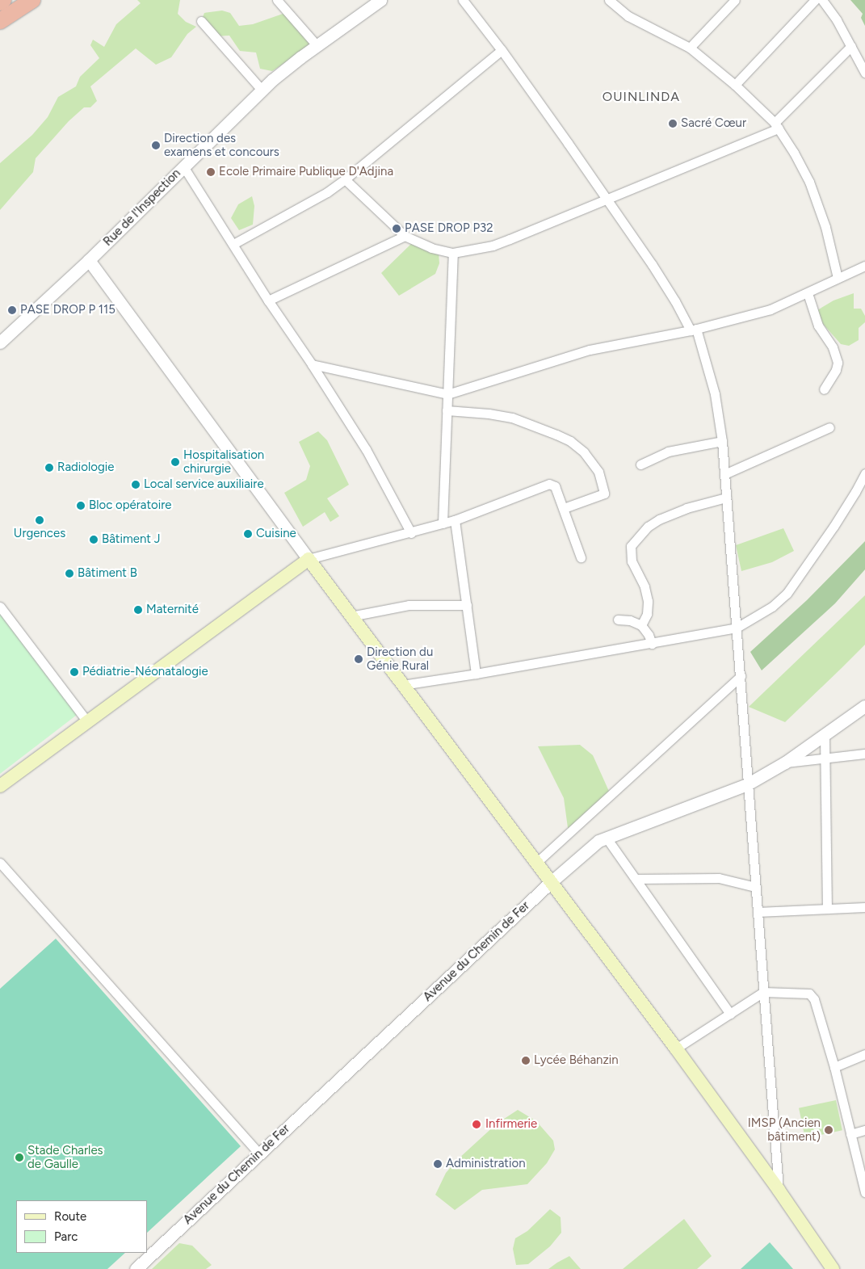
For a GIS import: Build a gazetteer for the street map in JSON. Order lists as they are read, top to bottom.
{
  "streets": {
    "street": ["Rue de l'Inspection", "Avenue du Chemin de Fer"]
  },
  "districts": ["OUINLINDA"],
  "places": [
    "Sacré Cœur",
    "Direction des examens et concours",
    "Ecole Primaire Publique D'Adjina",
    "PASE DROP P32",
    "PASE DROP P 115",
    "Hospitalisation chirurgie",
    "Radiologie",
    "Local service auxiliaire",
    "Bloc opératoire",
    "Urgences",
    "Cuisine",
    "Bâtiment J",
    "Bâtiment B",
    "Maternité",
    "Direction du Génie Rural",
    "Pédiatrie-Néonatalogie",
    "Lycée Béhanzin",
    "Infirmerie",
    "IMSP (Ancien bâtiment)",
    "Stade Charles de Gaulle",
    "Administration"
  ],
  "legend": ["Route", "Parc"]
}
